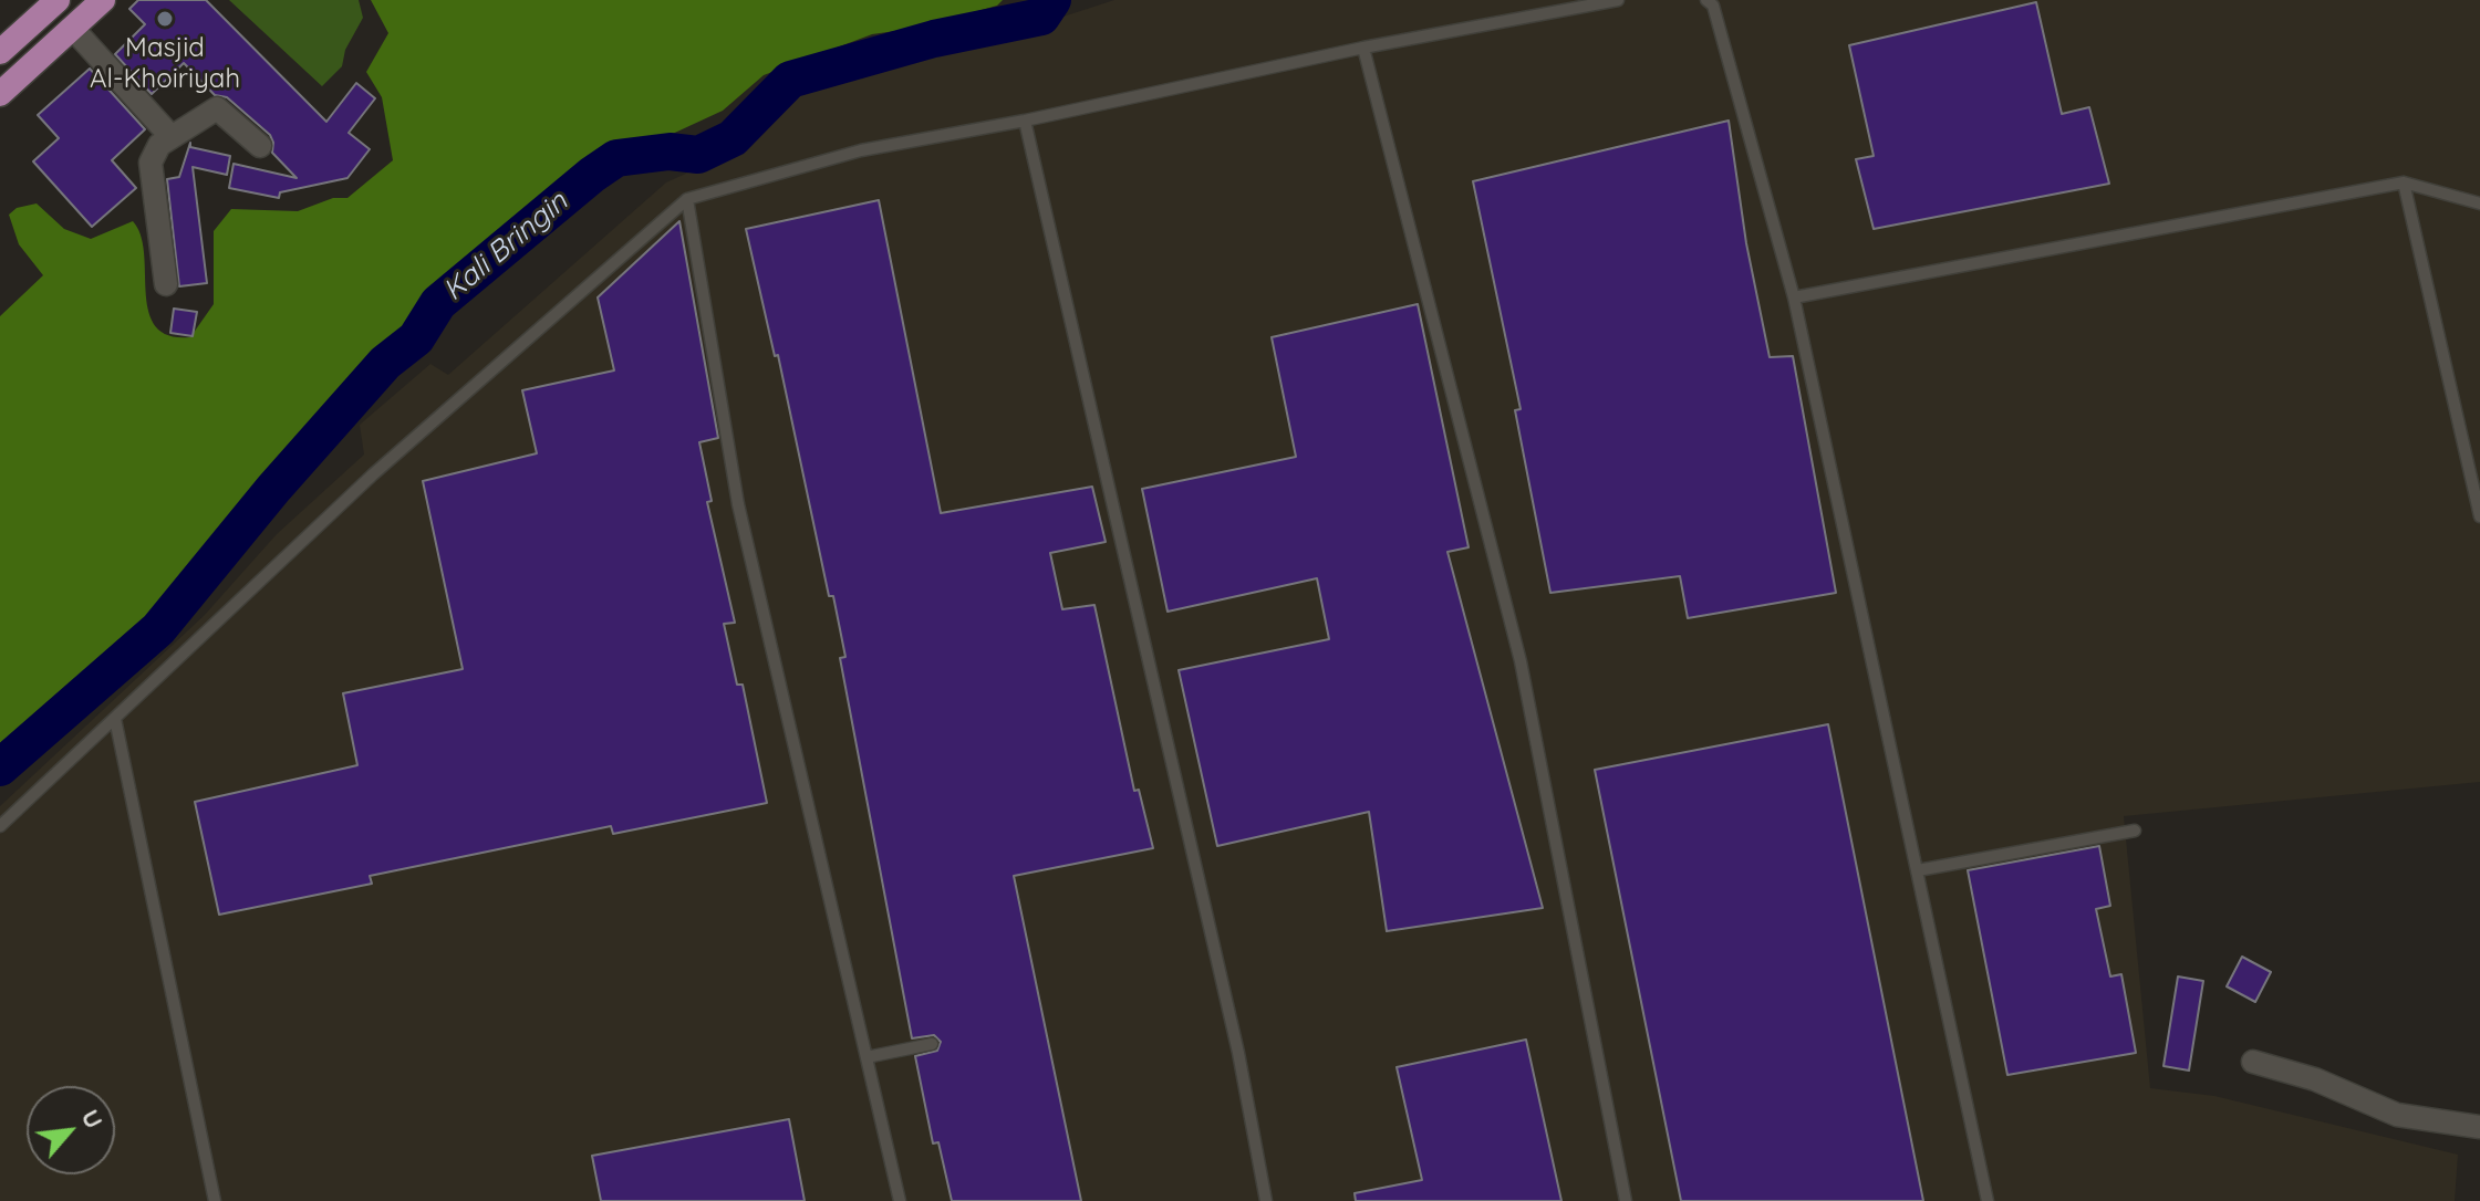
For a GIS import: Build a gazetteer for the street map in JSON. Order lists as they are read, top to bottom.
{
  "water": ["Kali Bringin"],
  "places": ["Masjid Al-Khoiriyah"],
  "north": "top right"
}
